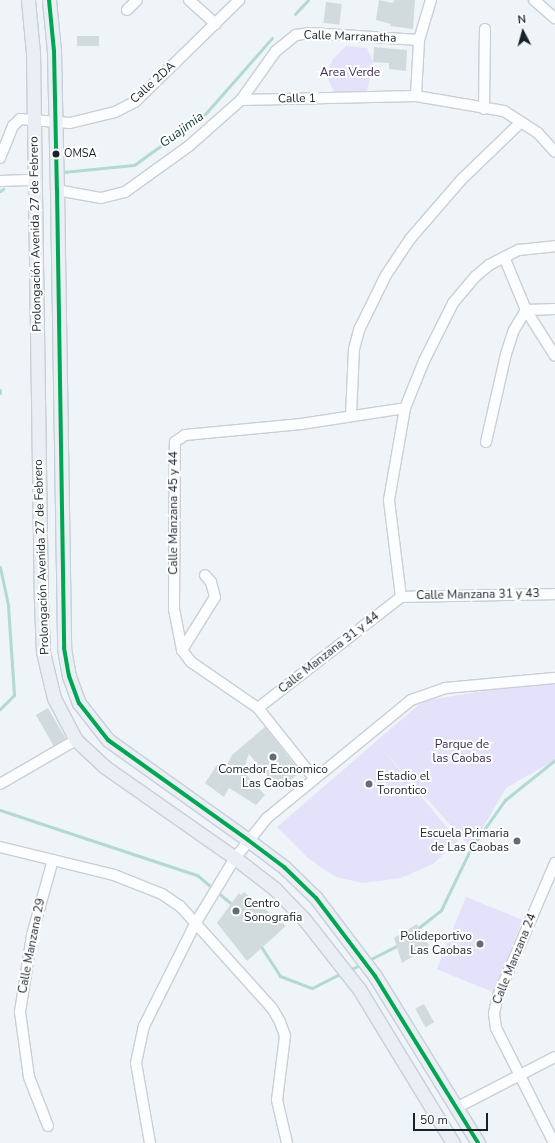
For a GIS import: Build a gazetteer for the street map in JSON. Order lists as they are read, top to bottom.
{
  "streets": {
    "main road": ["Prolongación Avenida 27 de Febrero"],
    "street": [
      "Calle Marranatha",
      "Calle 2DA",
      "Calle 1",
      "Calle Manzana 45 y 44",
      "Calle Manzana 31 y 43",
      "Calle Manzana 31 y 44",
      "Calle Manzana 29",
      "Calle Manzana 24"
    ]
  },
  "crossings": [
    ["Calle Marranatha", "Calle 1"],
    ["Calle 2DA", "Prolongación Avenida 27 de Febrero"],
    ["Calle Manzana 31 y 43", "Calle Manzana 31 y 44"]
  ],
  "water": ["Guajimia"],
  "parks": ["Area Verde", "Parque de las Caobas"],
  "places": [
    "OMSA",
    "Comedor Economico Las Caobas",
    "Estadio el Torontico",
    "Escuela Primaria de Las Caobas",
    "Centro Sonografia",
    "Polideportivo Las Caobas"
  ],
  "scale_bar": "50 m",
  "north": "top"
}
